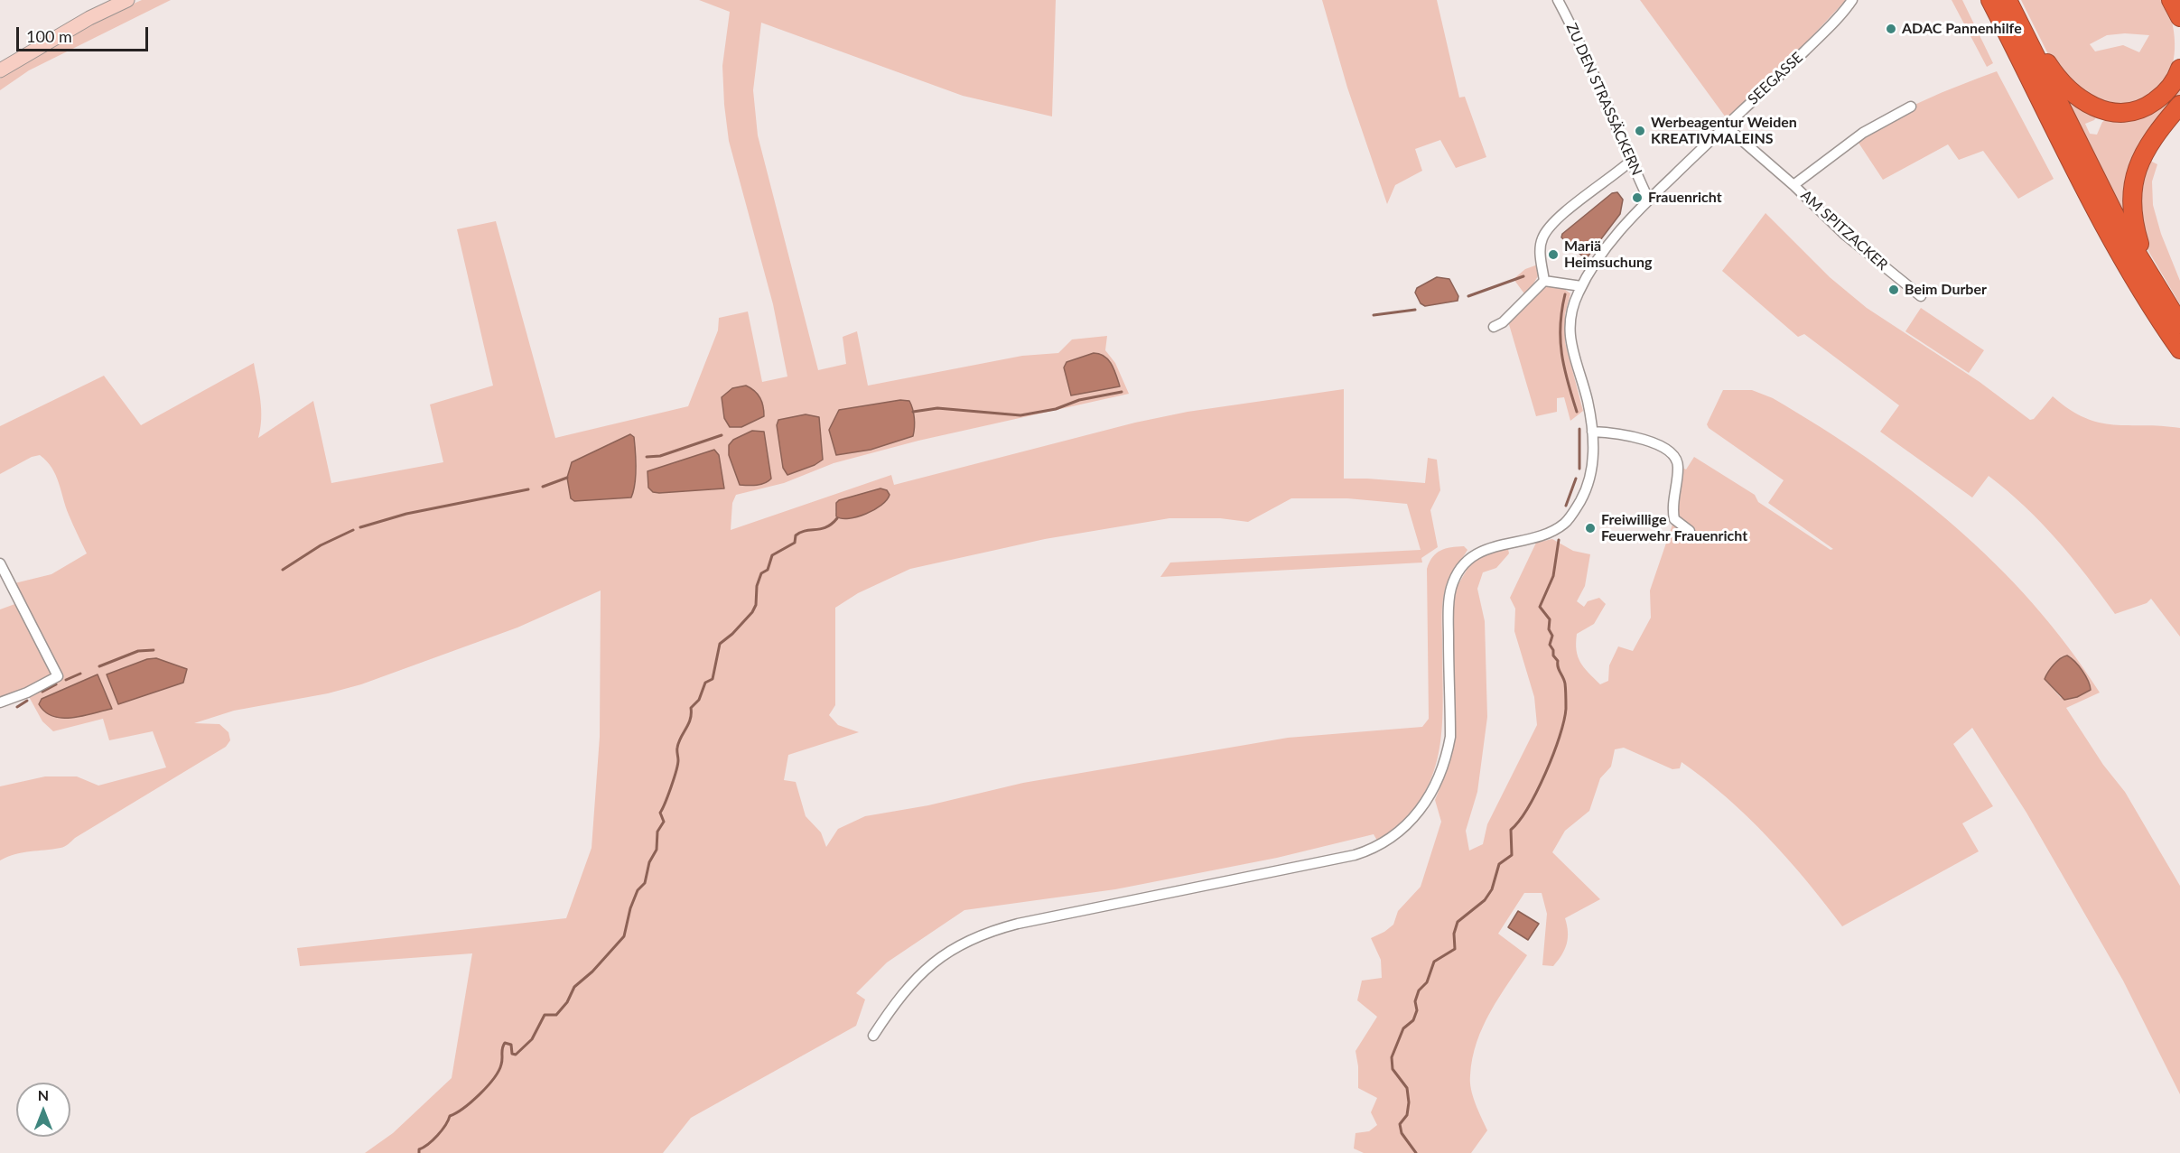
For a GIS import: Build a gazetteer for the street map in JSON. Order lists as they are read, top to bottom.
{
  "streets": {
    "street": ["SEEGASSE", "ZU DEN STRASSÄCKERN", "AM SPITZACKER"]
  },
  "crossings": [
    ["SEEGASSE", "ZU DEN STRASSÄCKERN"],
    ["SEEGASSE", "AM SPITZACKER"]
  ],
  "places": [
    "ADAC Pannenhilfe",
    "Werbeagentur Weiden KREATIVMALEINS",
    "Frauenricht",
    "Mariä Heimsuchung",
    "Beim Durber",
    "Freiwillige Feuerwehr Frauenricht"
  ],
  "scale_bar": "100 m",
  "north": "top"
}
